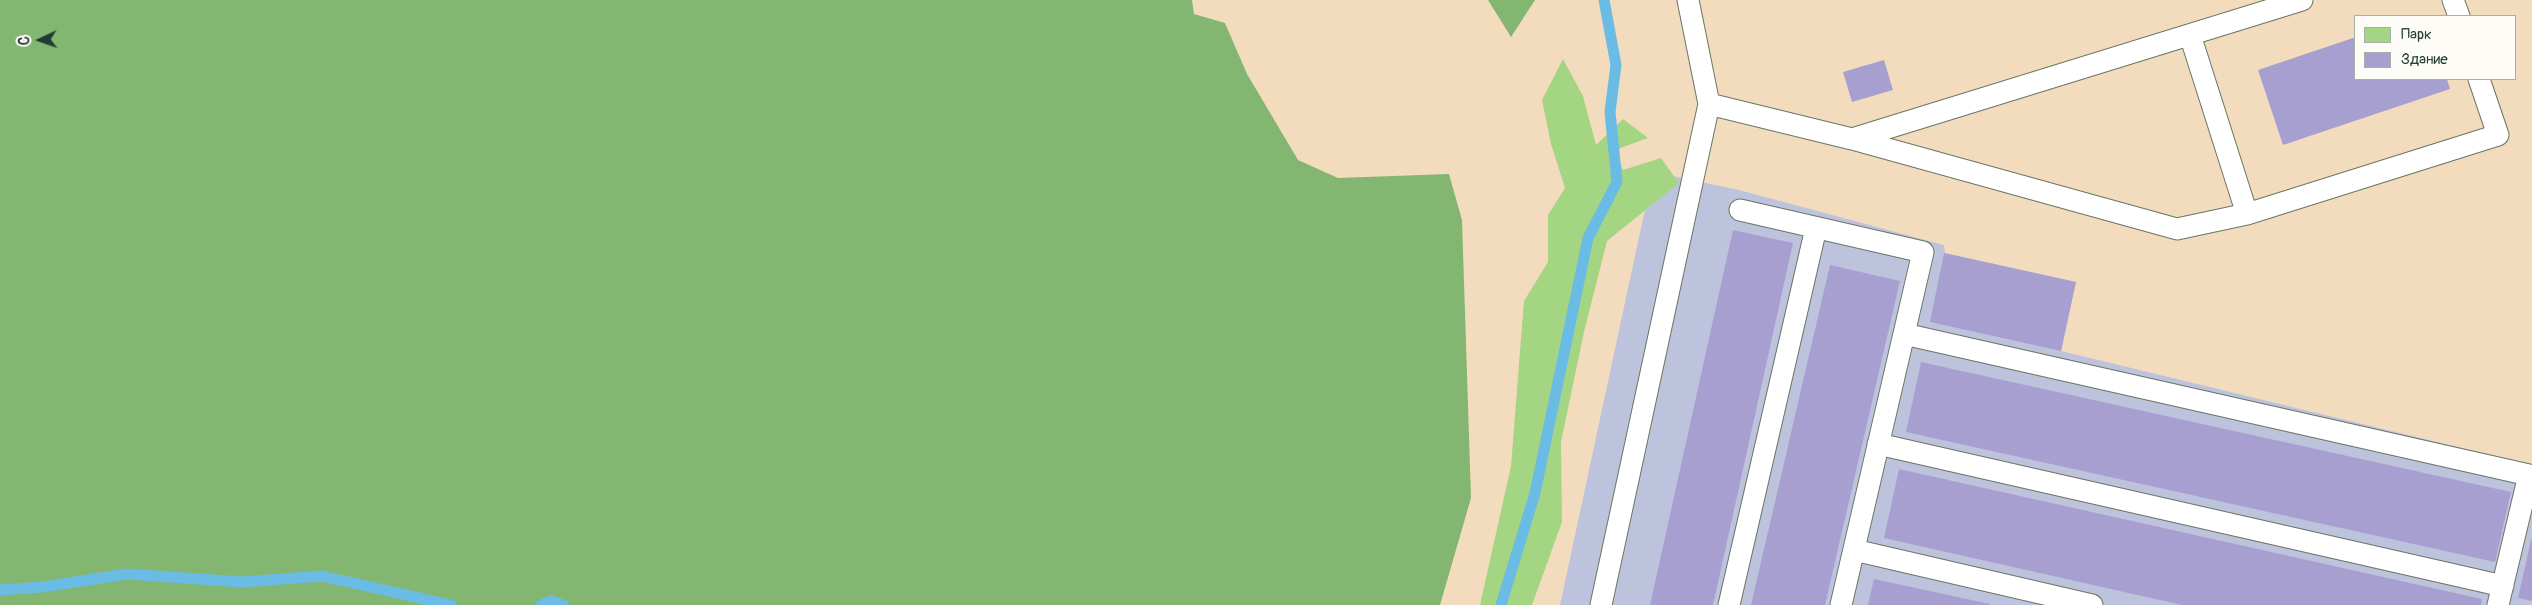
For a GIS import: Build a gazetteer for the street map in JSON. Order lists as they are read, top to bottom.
{
  "legend": ["Парк", "Здание"],
  "north": "left"
}
